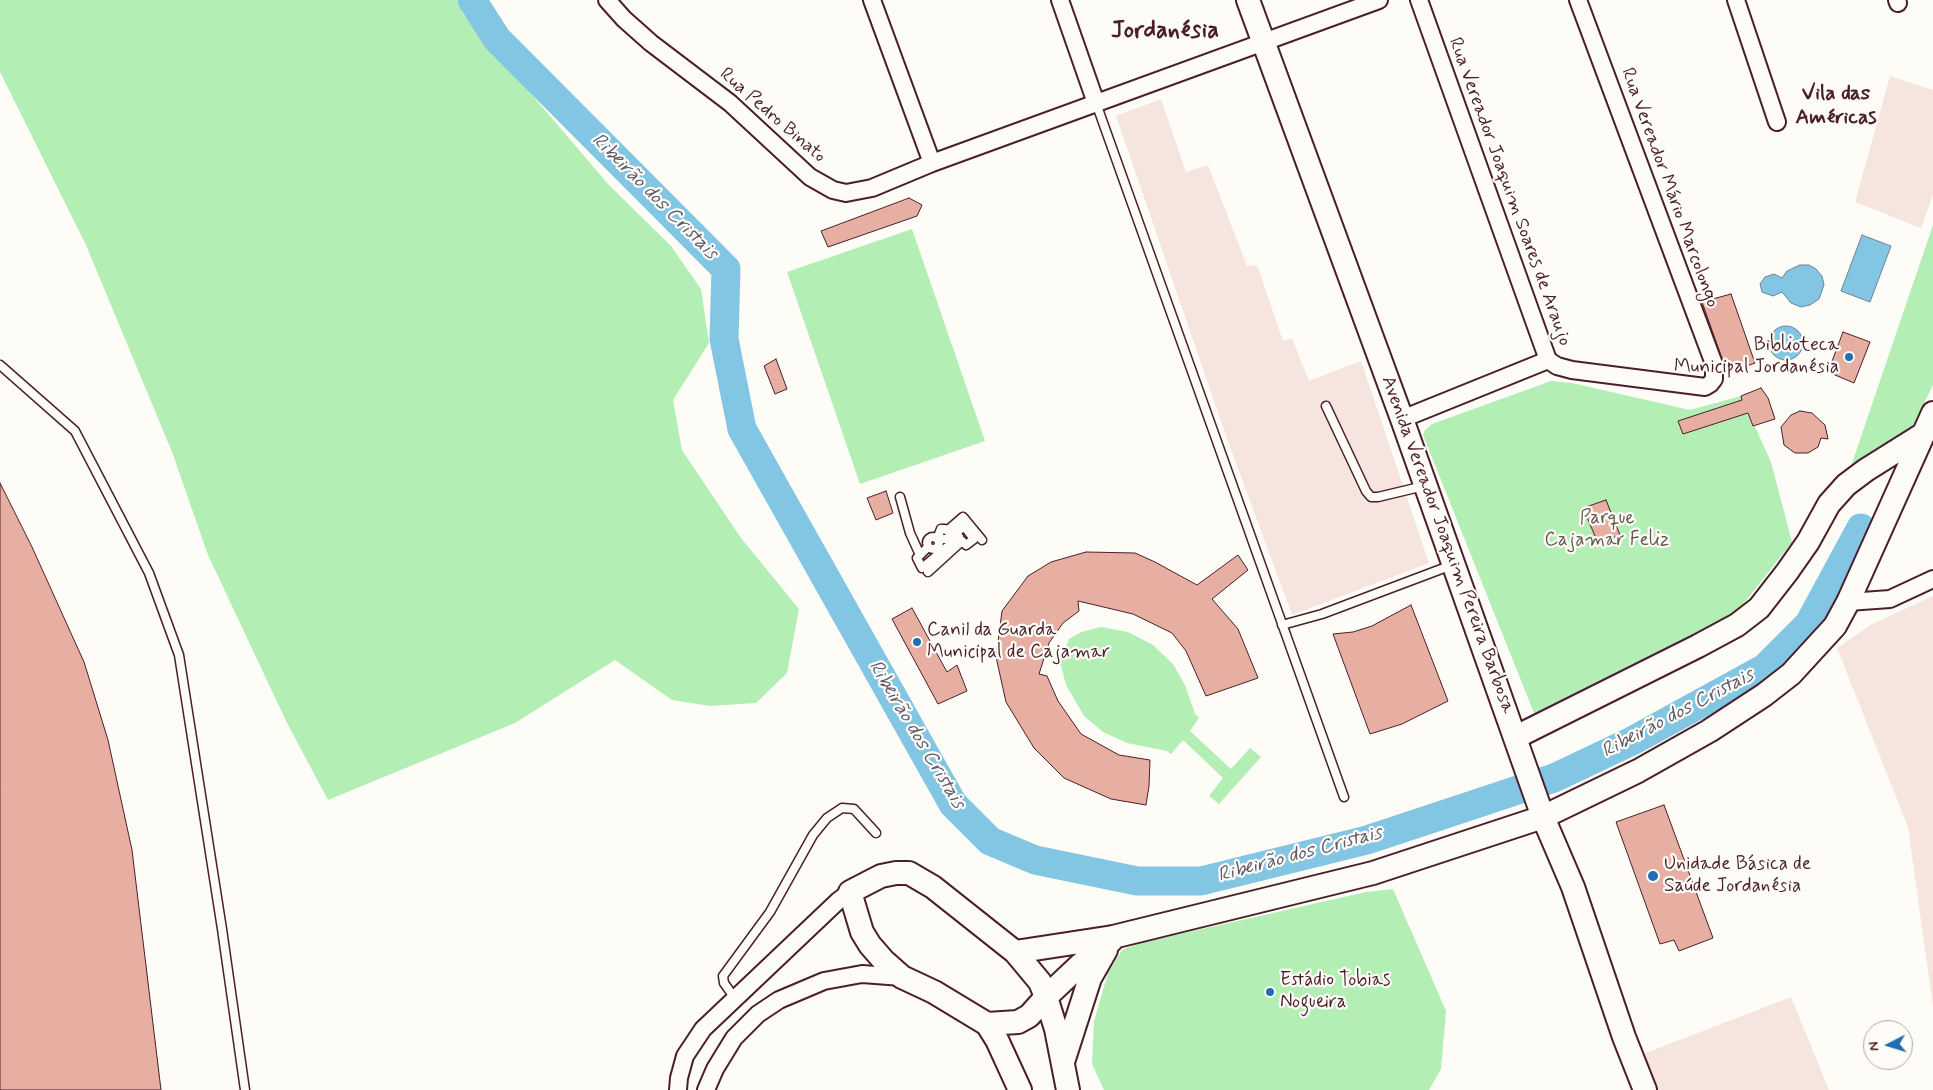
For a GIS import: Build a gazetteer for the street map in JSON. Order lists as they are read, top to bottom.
{
  "streets": {
    "street": [
      "Rua Pedro Binato",
      "Rua Vereador Mário Marcolongo",
      "Rua Vereador Joaquim Soares de Araujo",
      "Avenida Vereador Joaquim Pereira Barbosa"
    ]
  },
  "crossings": [
    ["Rua Pedro Binato", "Avenida Vereador Joaquim Pereira Barbosa"],
    ["Rua Vereador Mário Marcolongo", "Rua Vereador Joaquim Soares de Araujo"]
  ],
  "districts": ["Jordanésia", "Vila das Américas"],
  "water": ["Ribeirão dos Cristais"],
  "parks": ["Parque Cajamar Feliz"],
  "places": [
    "Biblioteca Municipal Jordanésia",
    "Canil da Guarda Municipal de Cajamar",
    "Unidade Básica de Saúde Jordanésia",
    "Estádio Tobias Nogueira"
  ],
  "north": "left"
}
